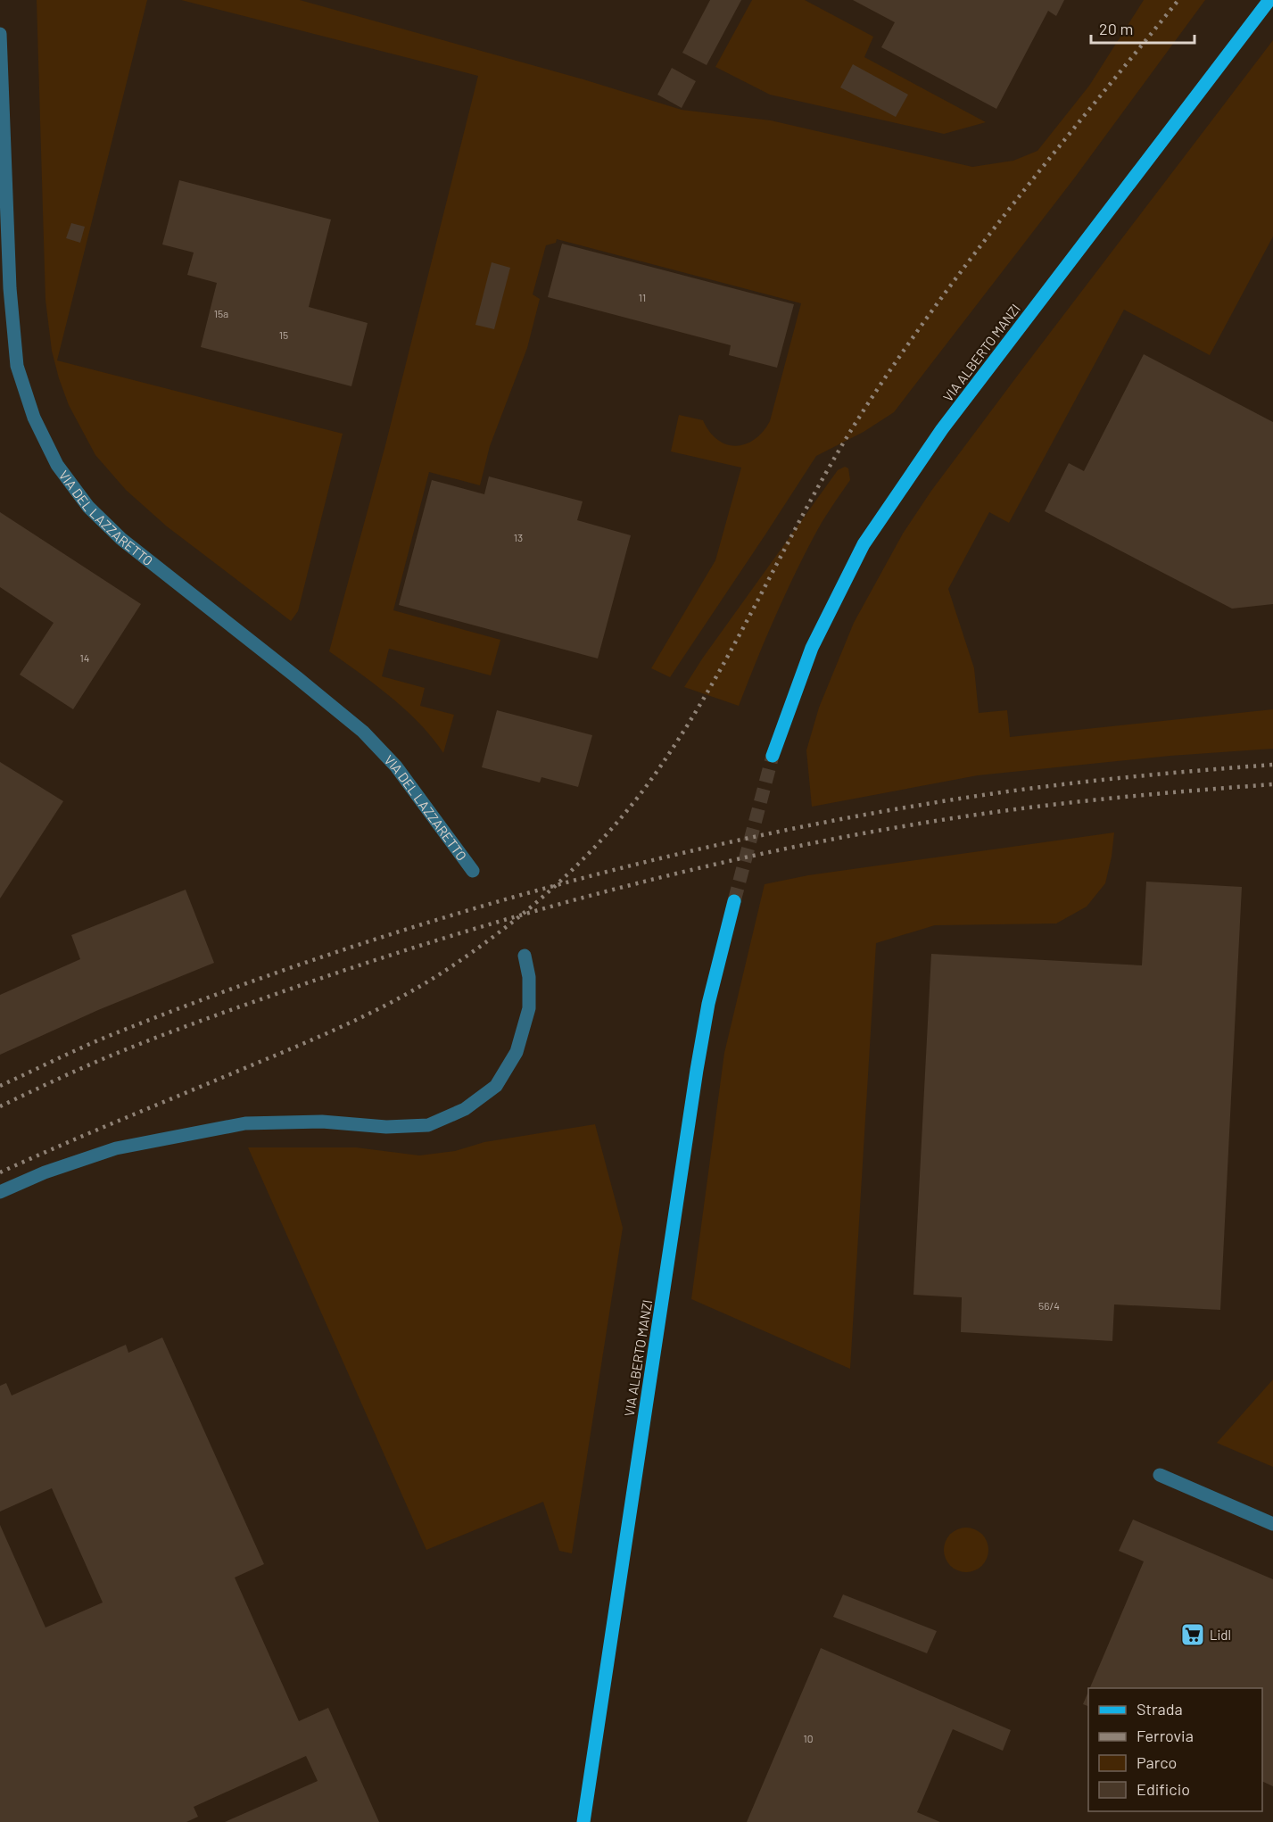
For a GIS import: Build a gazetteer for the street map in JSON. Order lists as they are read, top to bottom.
{
  "streets": {
    "main road": ["VIA ALBERTO MANZI"],
    "street": ["VIA DEL LAZZARETTO"]
  },
  "places": {
    "supermarket": ["Lidl"]
  },
  "house_numbers": [
    "11",
    "15a",
    "15",
    "13",
    "14",
    "56/4",
    "10"
  ],
  "legend": [
    "Strada",
    "Ferrovia",
    "Parco",
    "Edificio"
  ],
  "scale_bar": "20 m"
}
